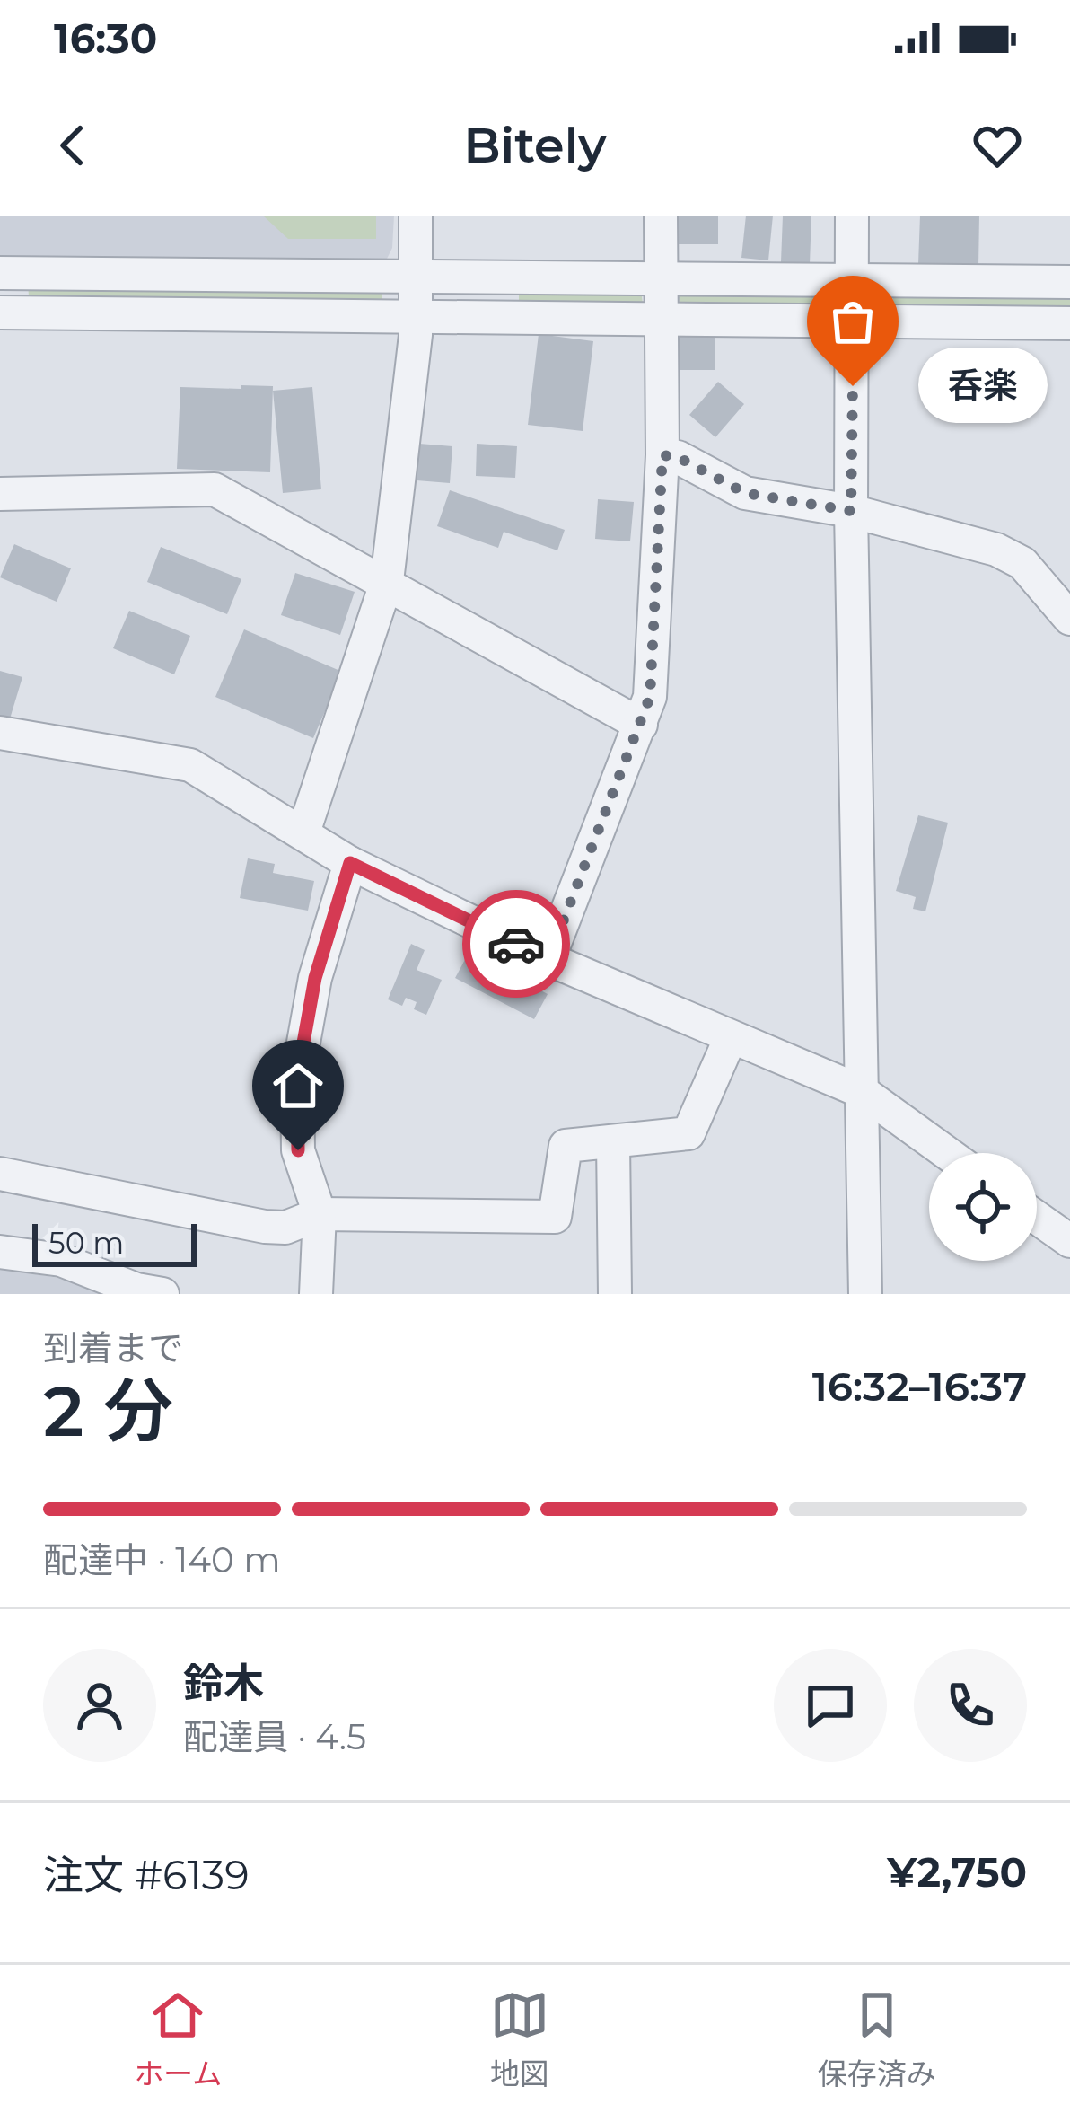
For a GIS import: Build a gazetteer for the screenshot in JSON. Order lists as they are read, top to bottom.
{
  "places": ["呑楽"],
  "scale_bar": "50 m",
  "page": {
    "status": "16:30",
    "header": "Bitely",
    "bubble": "呑楽",
    "scale": "50 m",
    "heading": ["2 分", "到着まで", "16:32–16:37"],
    "panel": [
      "鈴木",
      "配達員 · 4.5",
      "注文 #6139",
      "¥2,750"
    ],
    "bar": "配達中 · 140 m",
    "tabs": ["ホーム", "地図", "保存済み"]
  }
}
